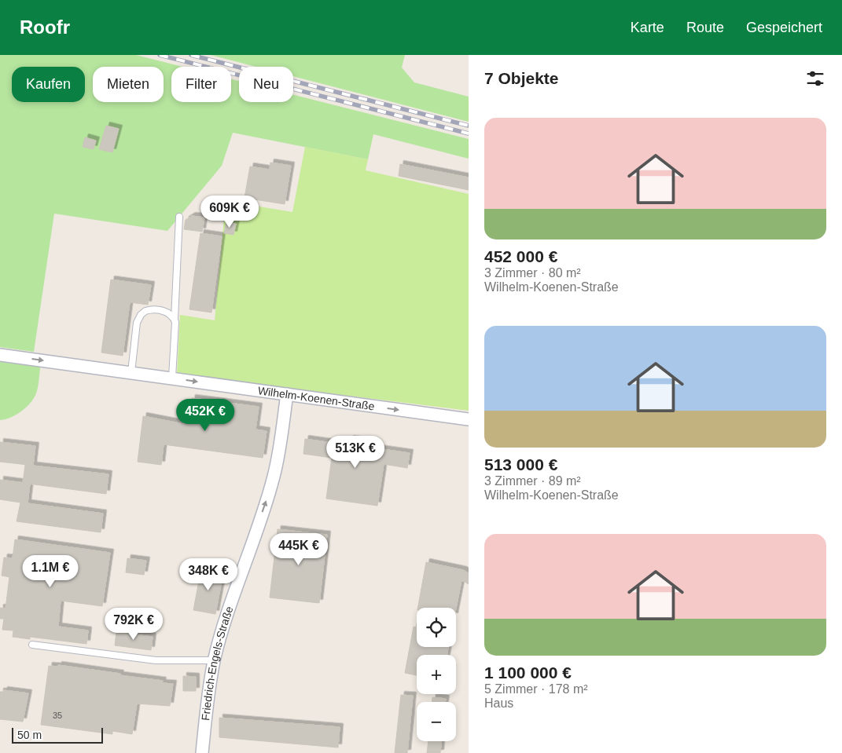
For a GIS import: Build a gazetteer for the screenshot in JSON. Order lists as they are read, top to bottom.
{
  "streets": {
    "street": ["Wilhelm-Koenen-Straße", "Friedrich-Engels-Straße"]
  },
  "crossings": [
    ["Wilhelm-Koenen-Straße", "Friedrich-Engels-Straße"]
  ],
  "one_way": ["Wilhelm-Koenen-Straße", "Friedrich-Engels-Straße"],
  "house_numbers": ["35"],
  "scale_bar": "50 m",
  "page": {
    "header": "Roofr",
    "nav": ["Karte", "Route", "Gespeichert"],
    "heading": "7 Objekte",
    "chip": [
      "Kaufen",
      "Mieten",
      "Filter",
      "Neu"
    ],
    "list": [
      {
        "name": "452 000 €",
        "note": "3 Zimmer · 80 m² · Wilhelm-Koenen-Straße"
      },
      {
        "name": "513 000 €",
        "note": "3 Zimmer · 89 m² · Wilhelm-Koenen-Straße"
      },
      {
        "name": "1 100 000 €",
        "note": "5 Zimmer · 178 m² · Haus"
      }
    ],
    "price": [
      "609K €",
      "452K €",
      "513K €",
      "445K €",
      "1.1M €",
      "348K €",
      "792K €"
    ],
    "map_buttons": ["+", "−"],
    "scale": "50 m"
  }
}
